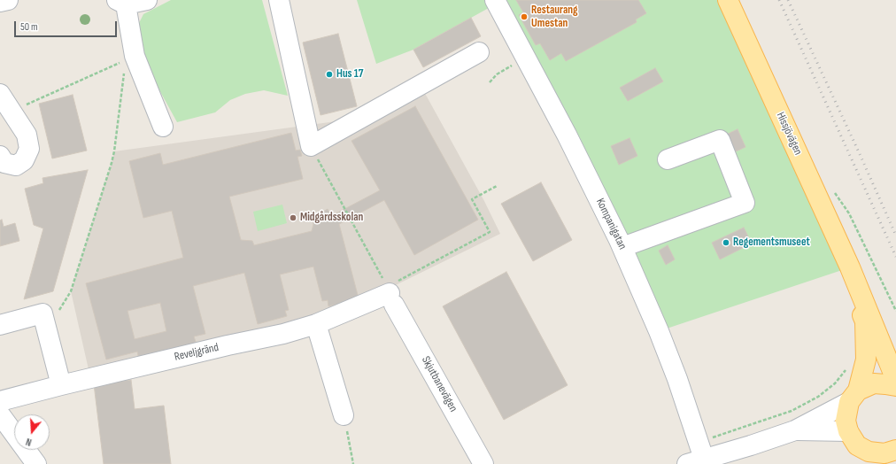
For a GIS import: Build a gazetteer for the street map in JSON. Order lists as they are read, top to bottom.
{
  "streets": {
    "main road": ["Hissjövägen"],
    "street": ["Kompanigatan", "Reveljgränd", "Skjutbanevägen"]
  },
  "crossings": [
    ["Reveljgränd", "Skjutbanevägen"]
  ],
  "places": [
    "Restaurang Umestan",
    "Hus 17",
    "Midgårdsskolan",
    "Regementsmuseet"
  ],
  "scale_bar": "50 m",
  "north": "bottom"
}
